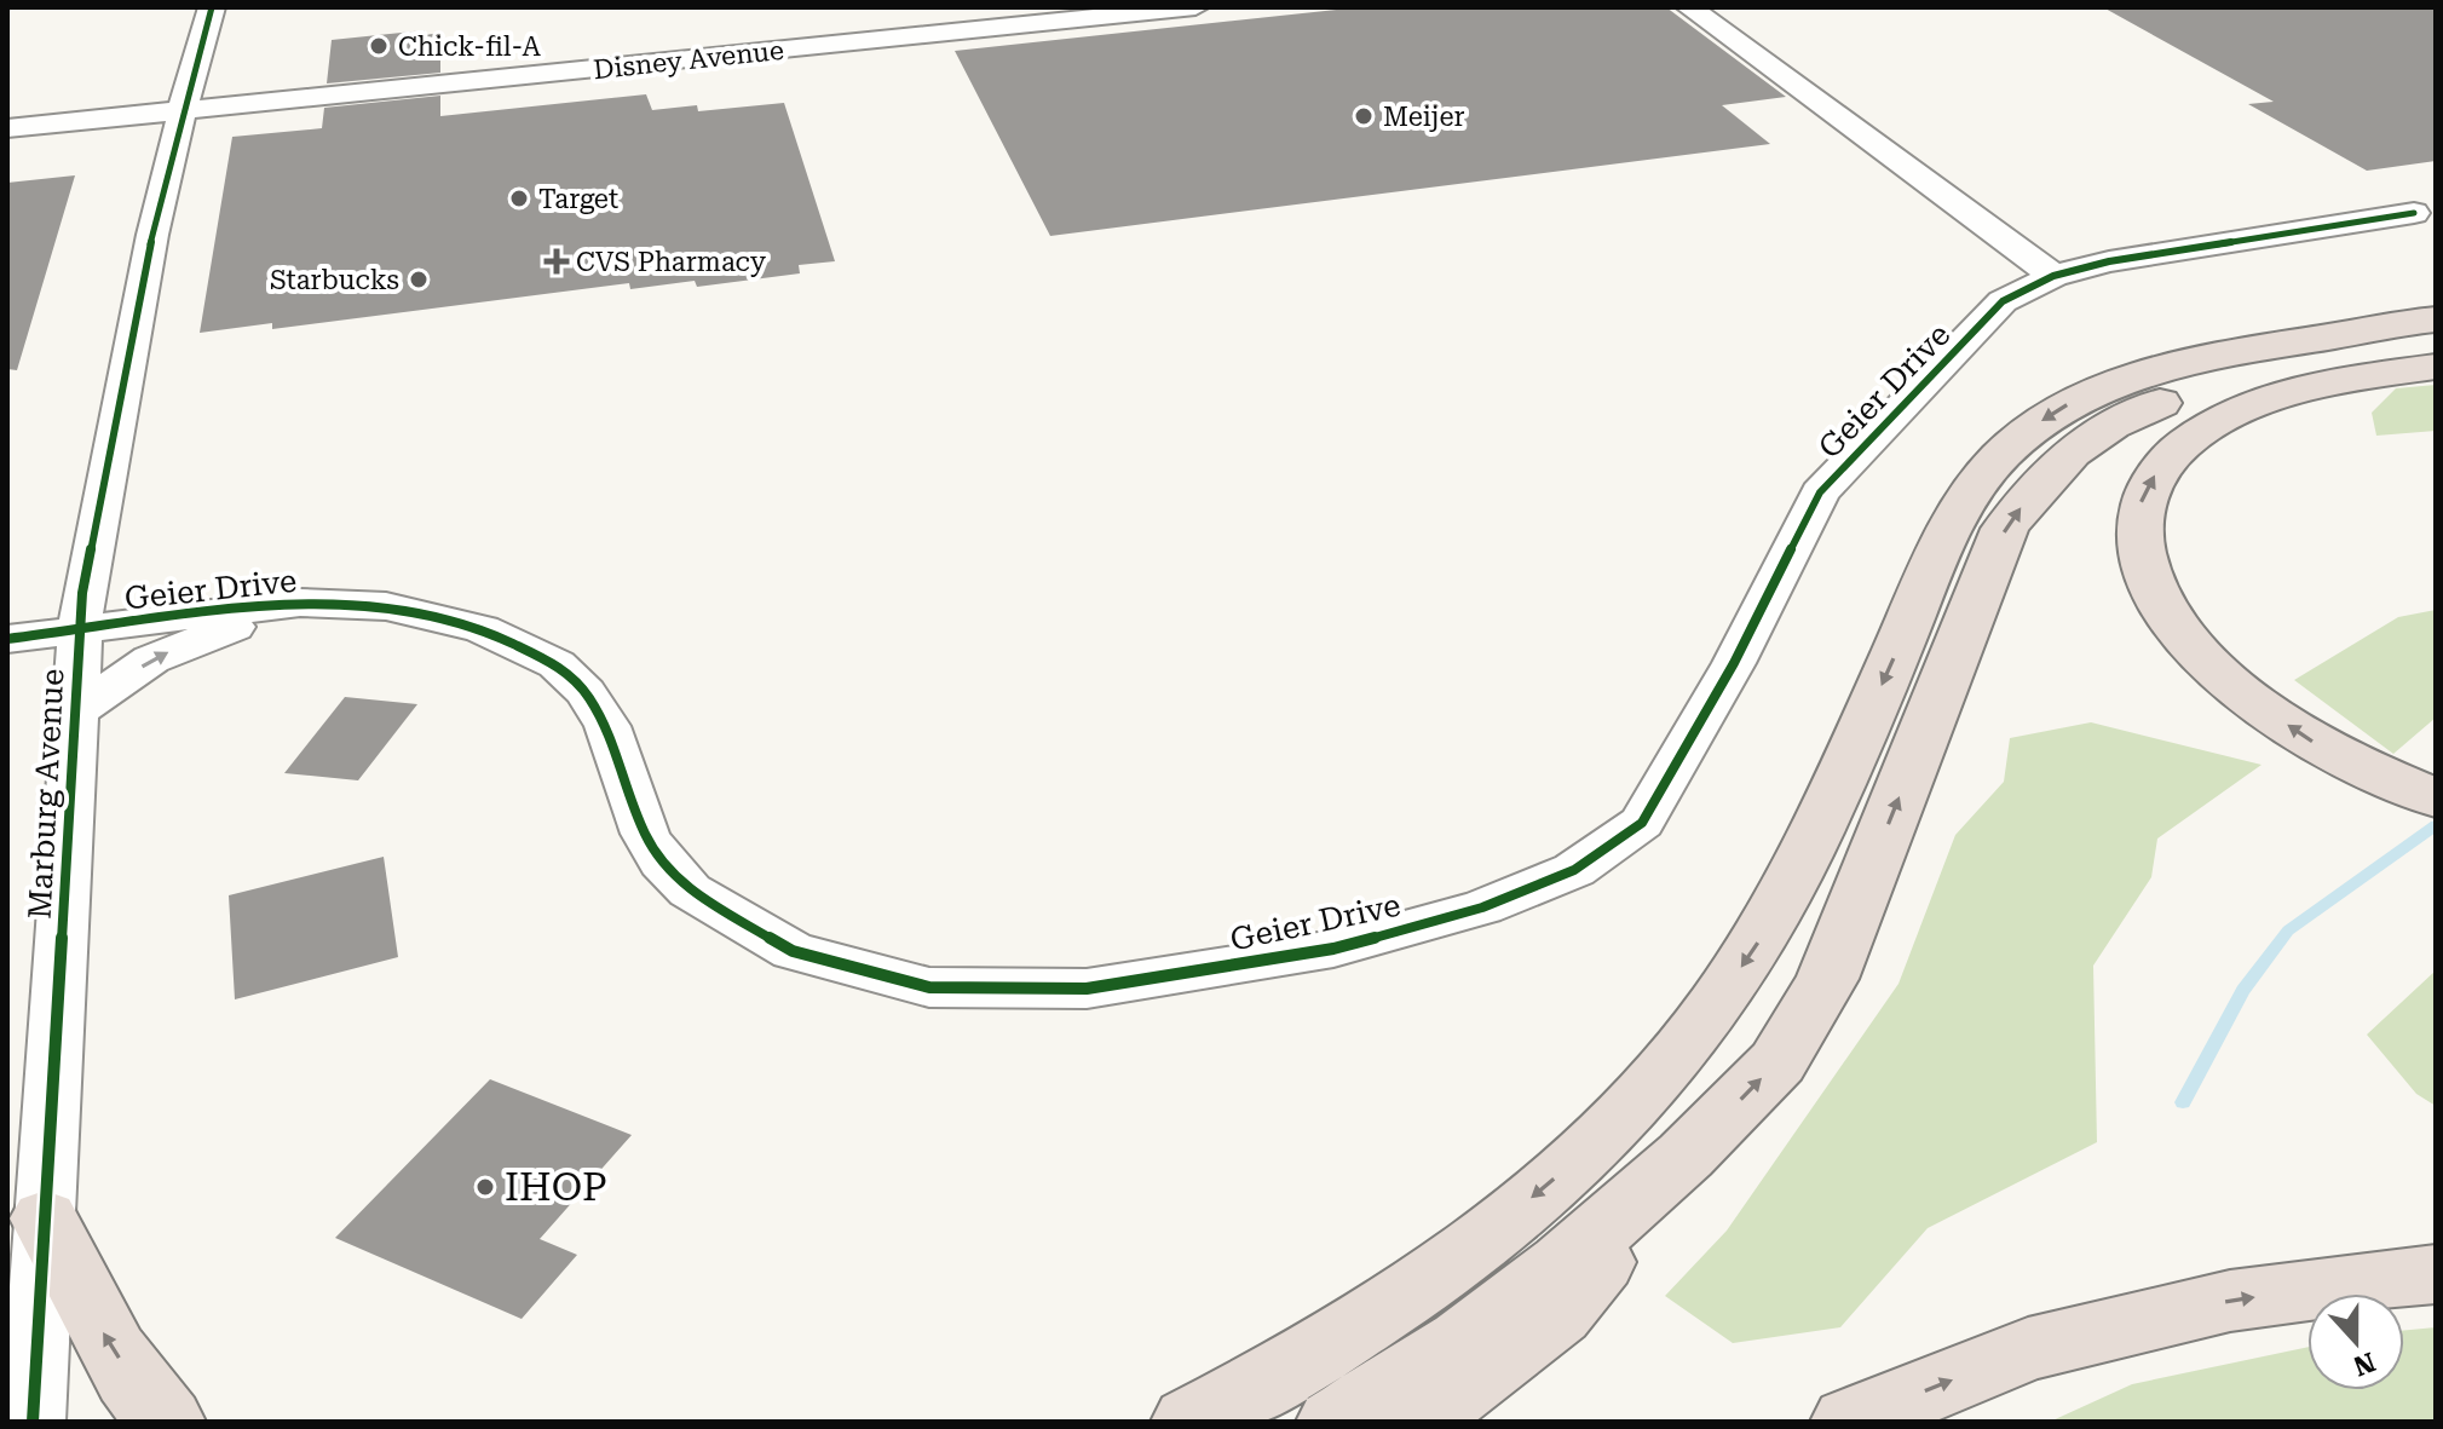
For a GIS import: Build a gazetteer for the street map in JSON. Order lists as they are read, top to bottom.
{
  "streets": {
    "street": ["Disney Avenue", "Geier Drive", "Marburg Avenue"]
  },
  "crossings": [
    ["Disney Avenue", "Marburg Avenue"],
    ["Geier Drive", "Marburg Avenue"]
  ],
  "places": {
    "other": [
      "Chick-fil-A",
      "Meijer",
      "Target",
      "Starbucks",
      "IHOP"
    ],
    "health": ["CVS Pharmacy"]
  },
  "north": "bottom"
}
